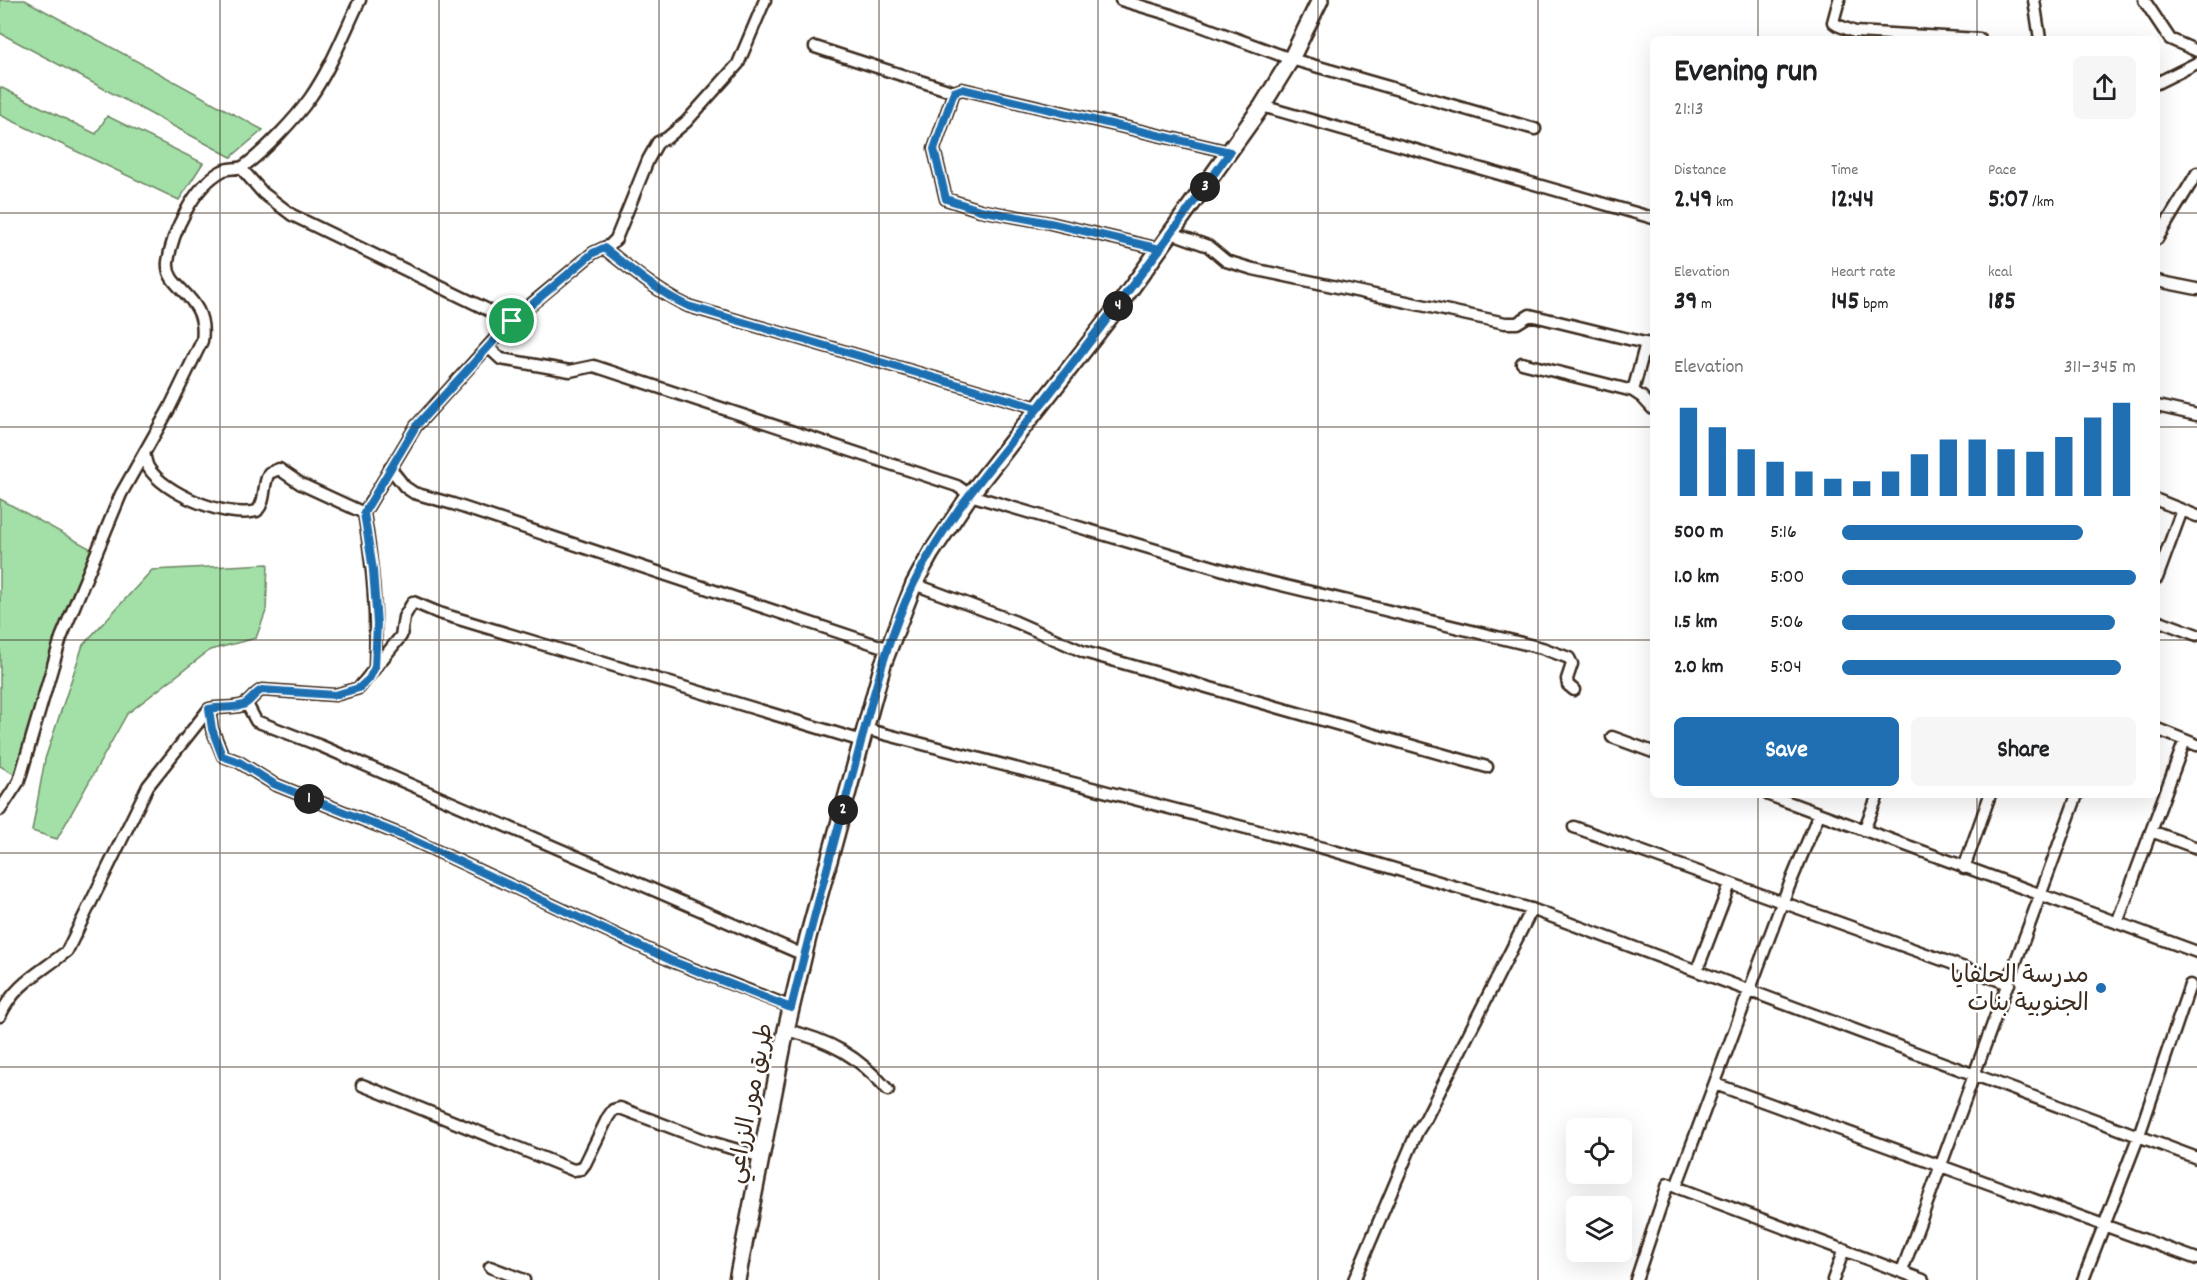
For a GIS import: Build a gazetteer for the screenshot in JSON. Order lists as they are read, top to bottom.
{
  "streets": {
    "street": ["طريق مور الزراعي"]
  },
  "places": ["مدرسة الحلفايا الجنوبية بنات"],
  "page": {
    "heading": ["Evening run", "21:13"],
    "stats": [
      ["Distance", "2.49 km"],
      ["Time", "12:44"],
      ["Pace", "5:07 /km"],
      ["Elevation", "39 m"],
      ["Heart rate", "145 bpm"],
      ["kcal", "185"]
    ],
    "pins": [
      "3",
      "4",
      "1",
      "2"
    ],
    "chart": ["Elevation", "311–345 m"],
    "list": [
      {
        "name": "500 m",
        "note": "5:16"
      },
      {
        "name": "1.0 km",
        "note": "5:00"
      },
      {
        "name": "1.5 km",
        "note": "5:06"
      },
      {
        "name": "2.0 km",
        "note": "5:04"
      }
    ],
    "buttons": ["Save", "Share"]
  }
}
